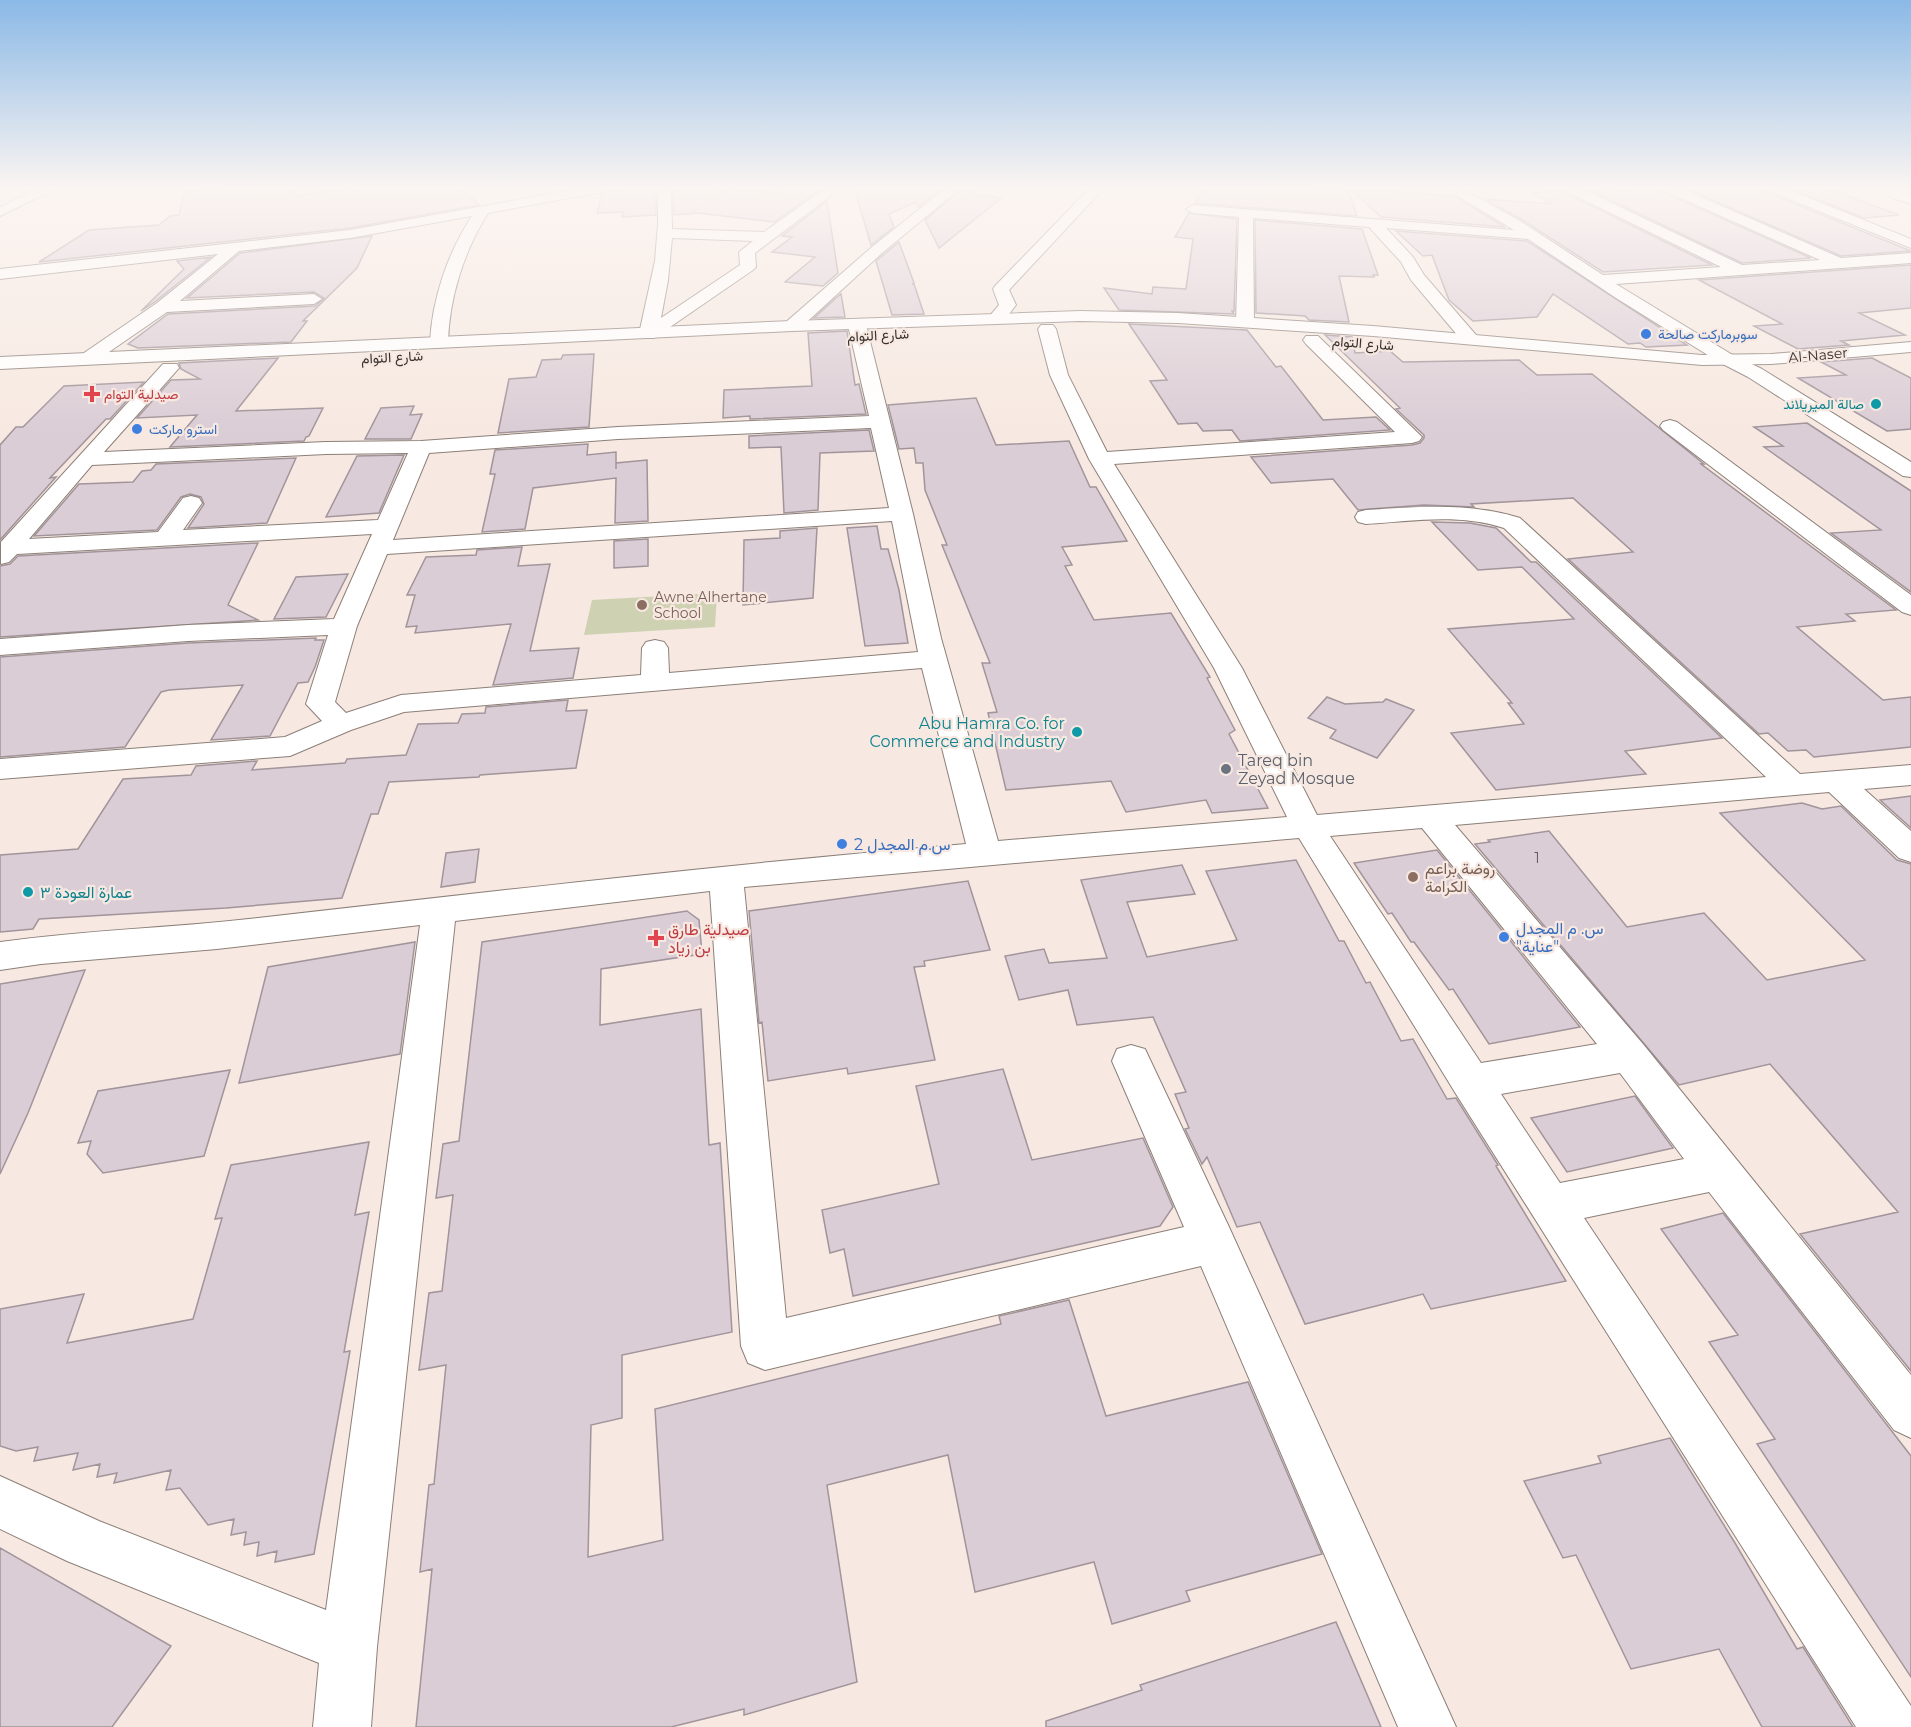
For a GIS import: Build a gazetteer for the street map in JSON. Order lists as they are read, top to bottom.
{
  "streets": {
    "street": ["شارع التوام", "Al-Naser"]
  },
  "crossings": [
    ["شارع التوام", "Al-Naser"]
  ],
  "places": {
    "other": [
      "سوبرماركت صالحة",
      "صالة الميريلاند",
      "استرو ماركت",
      "Awne Alhertane School",
      "Abu Hamra Co. for Commerce and Industry",
      "Tareq bin Zeyad Mosque",
      "س.م المجدل 2",
      "روضة براعم الكرامة",
      "عمارة العودة ٣",
      "س. م المجدل \"عناية\""
    ],
    "health": ["صيدلية التوام", "صيدلية طارق بن زياد"]
  },
  "house_numbers": ["1"]
}
